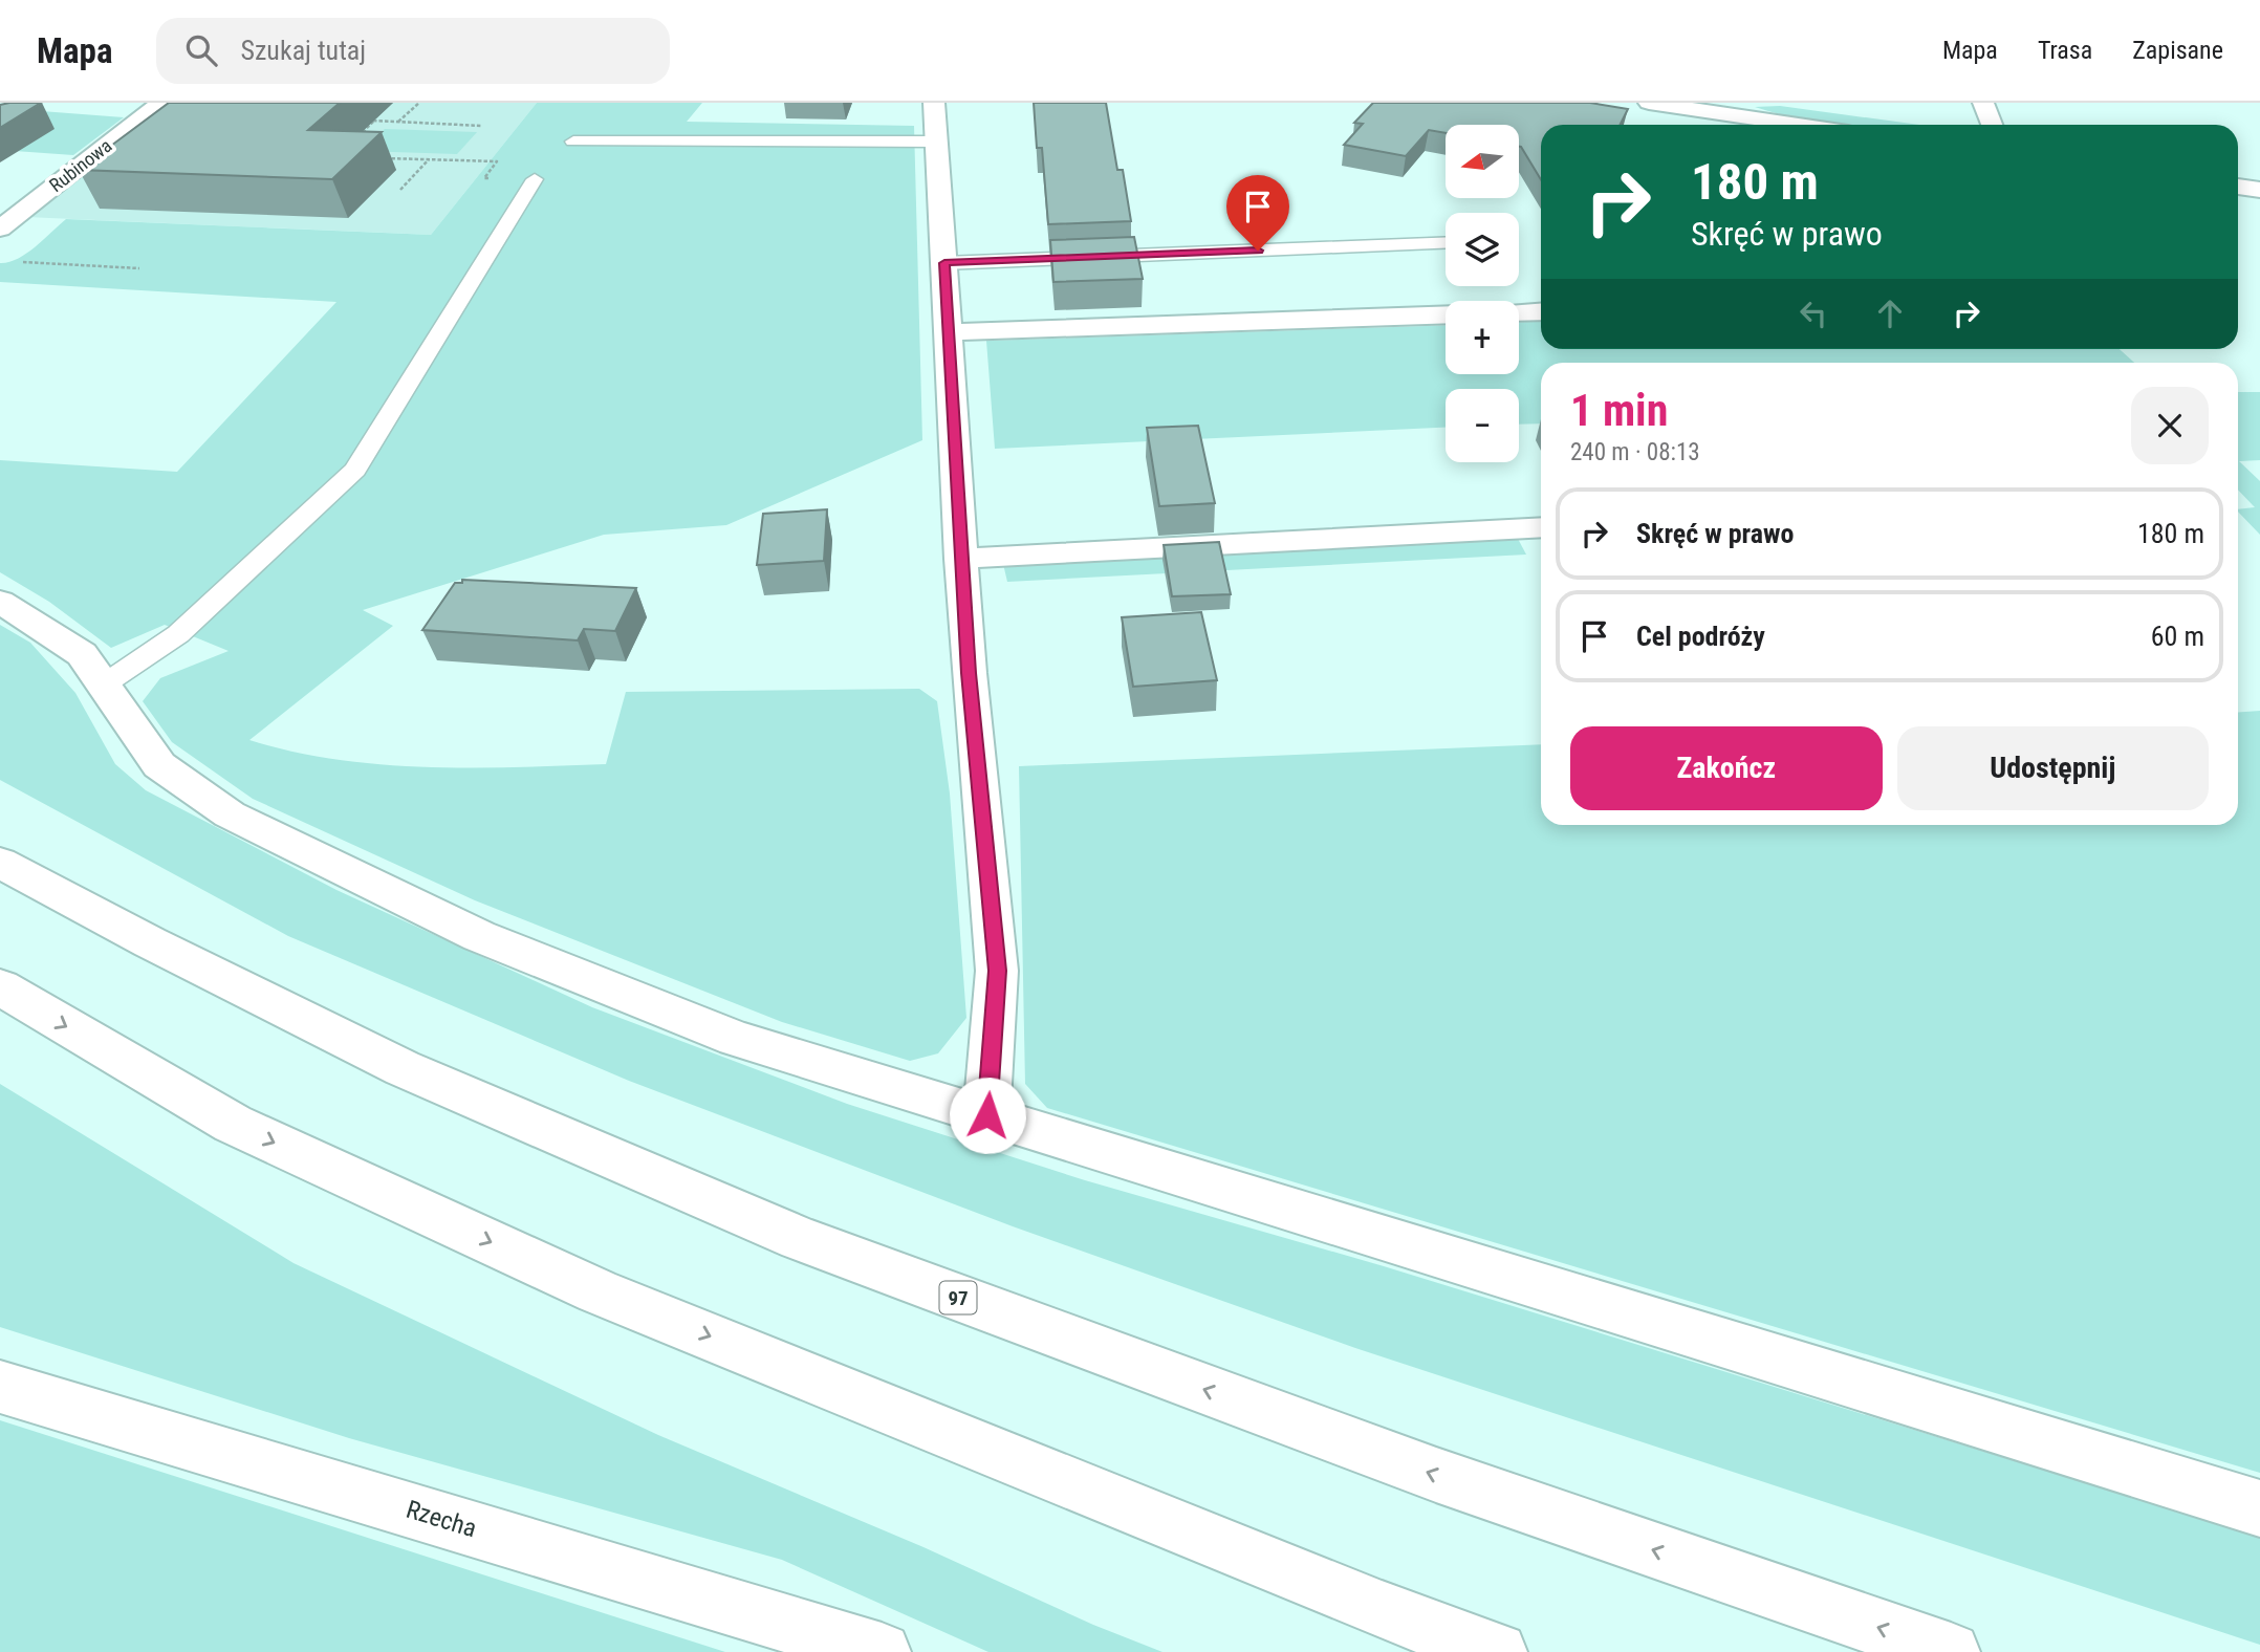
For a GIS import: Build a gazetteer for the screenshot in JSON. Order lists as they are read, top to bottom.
{
  "streets": {
    "street": ["Rubinowa", "97", "Rzecha"]
  },
  "north": "left",
  "page": {
    "header": "Mapa",
    "search": "Szukaj tutaj",
    "nav": ["Mapa", "Trasa", "Zapisane"],
    "map_buttons": ["+", "−"],
    "turn": ["180 m", "Skręć w prawo"],
    "heading": ["1 min", "240 m · 08:13"],
    "list": [
      {
        "name": "Skręć w prawo",
        "value": "180 m"
      },
      {
        "name": "Cel podróży",
        "value": "60 m"
      }
    ],
    "buttons": ["Zakończ", "Udostępnij"]
  }
}
